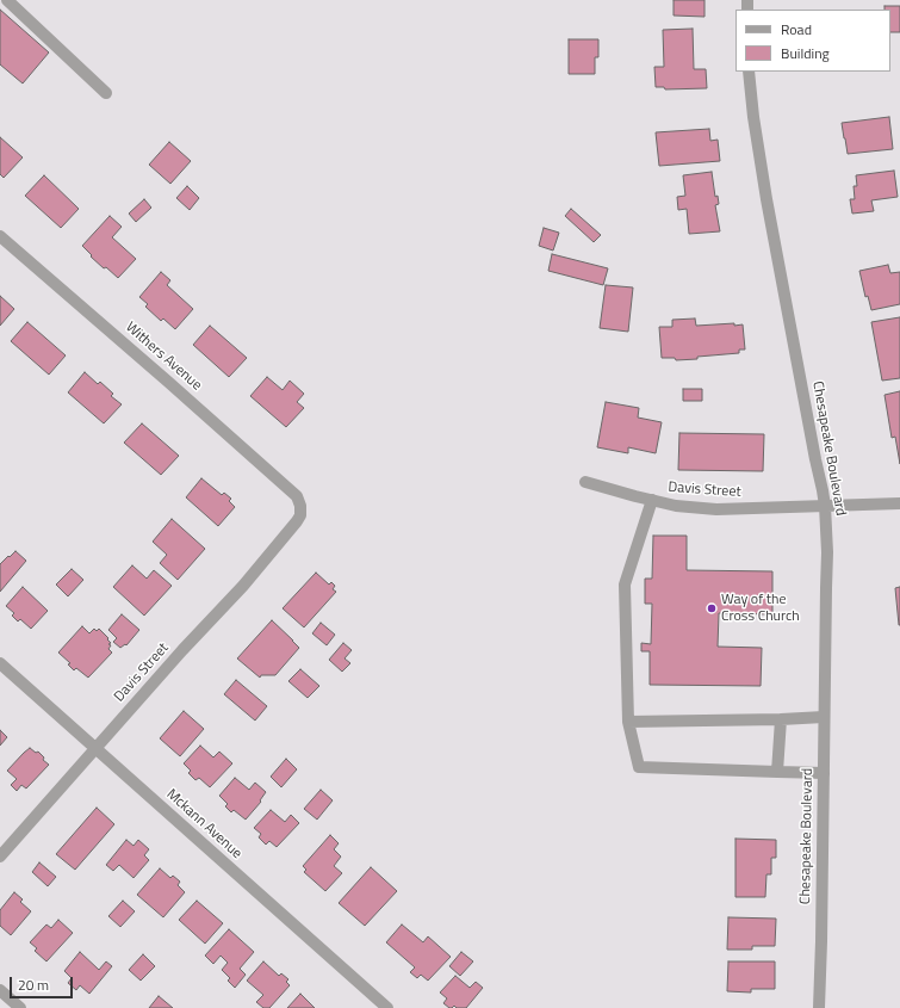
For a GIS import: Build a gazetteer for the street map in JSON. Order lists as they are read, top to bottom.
{
  "streets": {
    "street": [
      "Withers Avenue",
      "Chesapeake Boulevard",
      "Davis Street",
      "Mckann Avenue"
    ]
  },
  "crossings": [
    ["Withers Avenue", "Davis Street"],
    ["Chesapeake Boulevard", "Davis Street"],
    ["Davis Street", "Mckann Avenue"]
  ],
  "places": ["Way of the Cross Church"],
  "legend": ["Road", "Building"],
  "scale_bar": "20 m"
}
